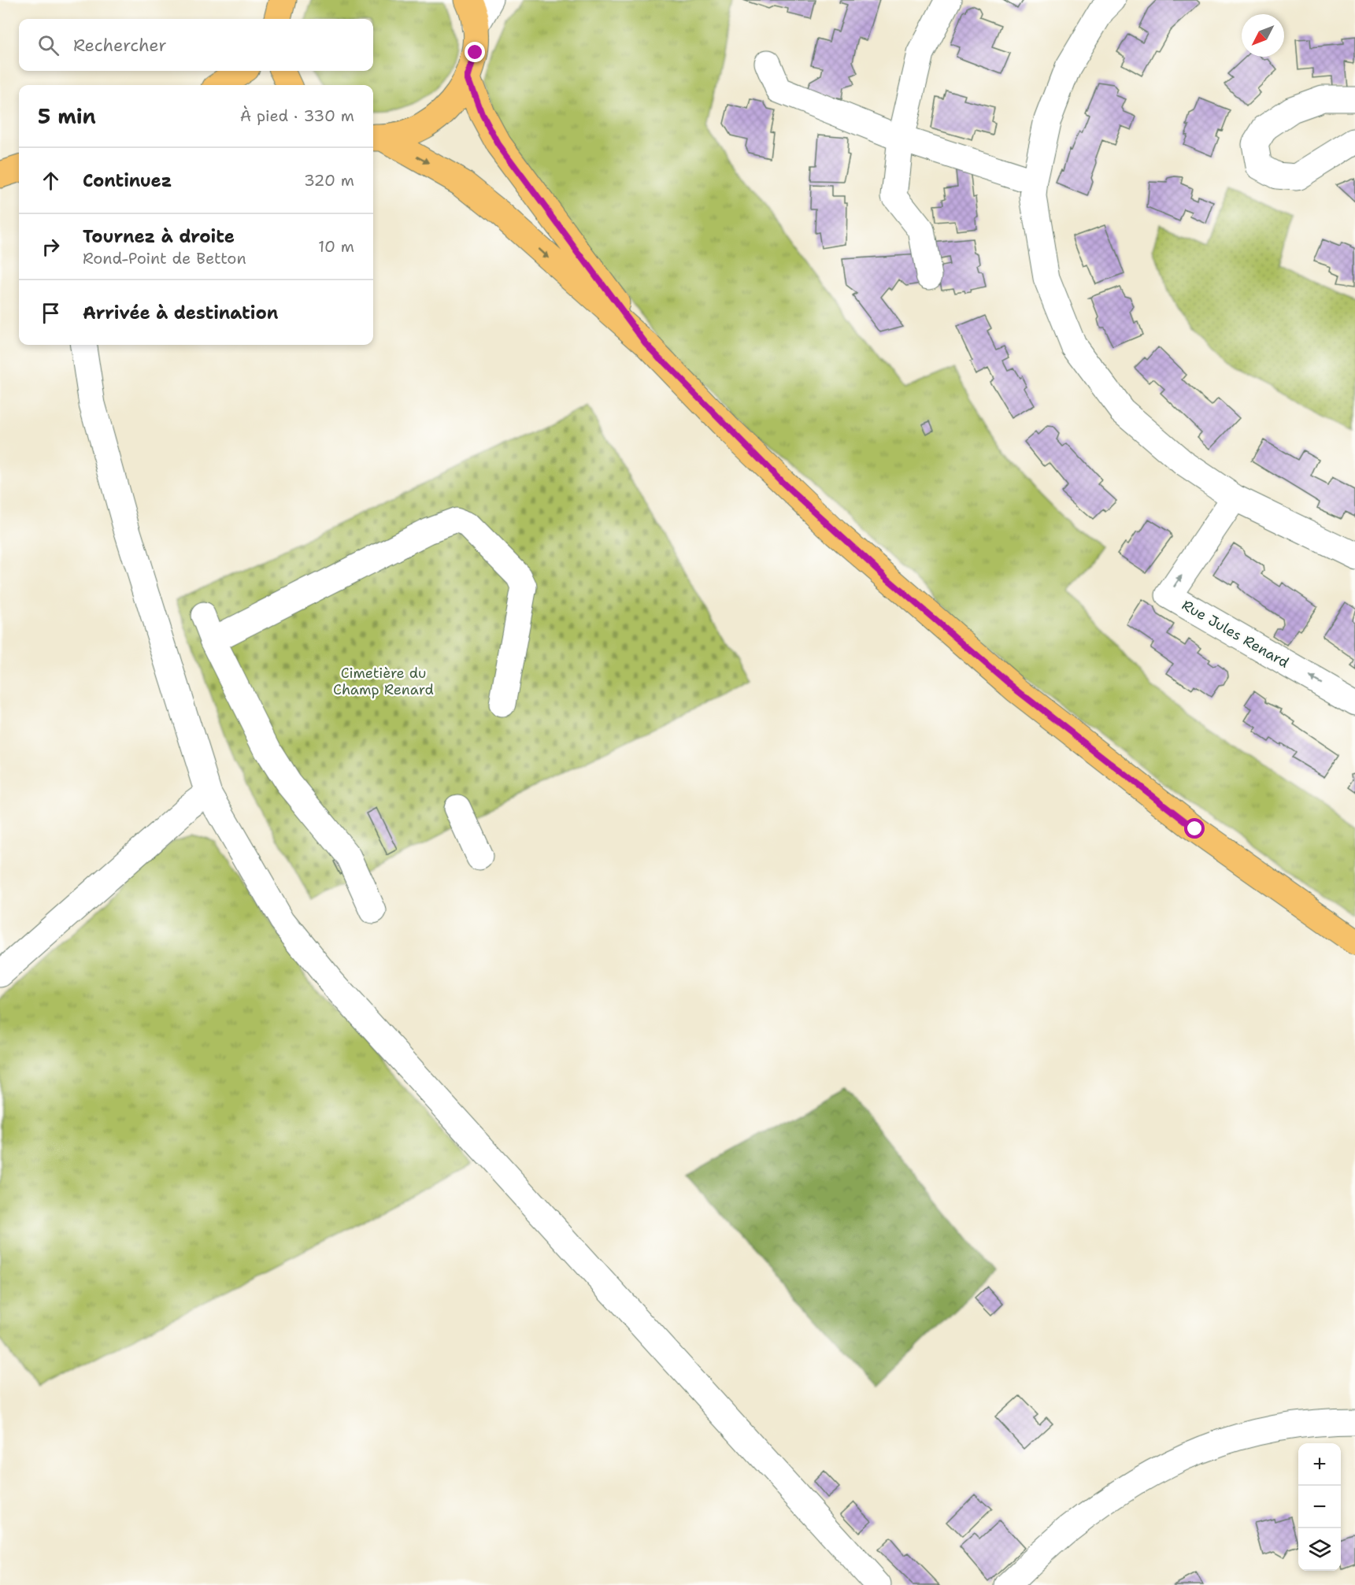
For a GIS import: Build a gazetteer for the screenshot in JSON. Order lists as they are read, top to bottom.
{
  "streets": {
    "street": ["Rue Jules Renard"]
  },
  "parks": ["Cimetière du Champ Renard"],
  "north": "bottom left",
  "page": {
    "search": "Rechercher",
    "heading": ["5 min", "À pied · 330 m"],
    "list": [
      ["Continuez", "320 m"],
      ["Tournez à droite", "Rond-Point de Betton", "10 m"],
      "Arrivée à destination"
    ],
    "map_buttons": ["+", "−"]
  }
}
